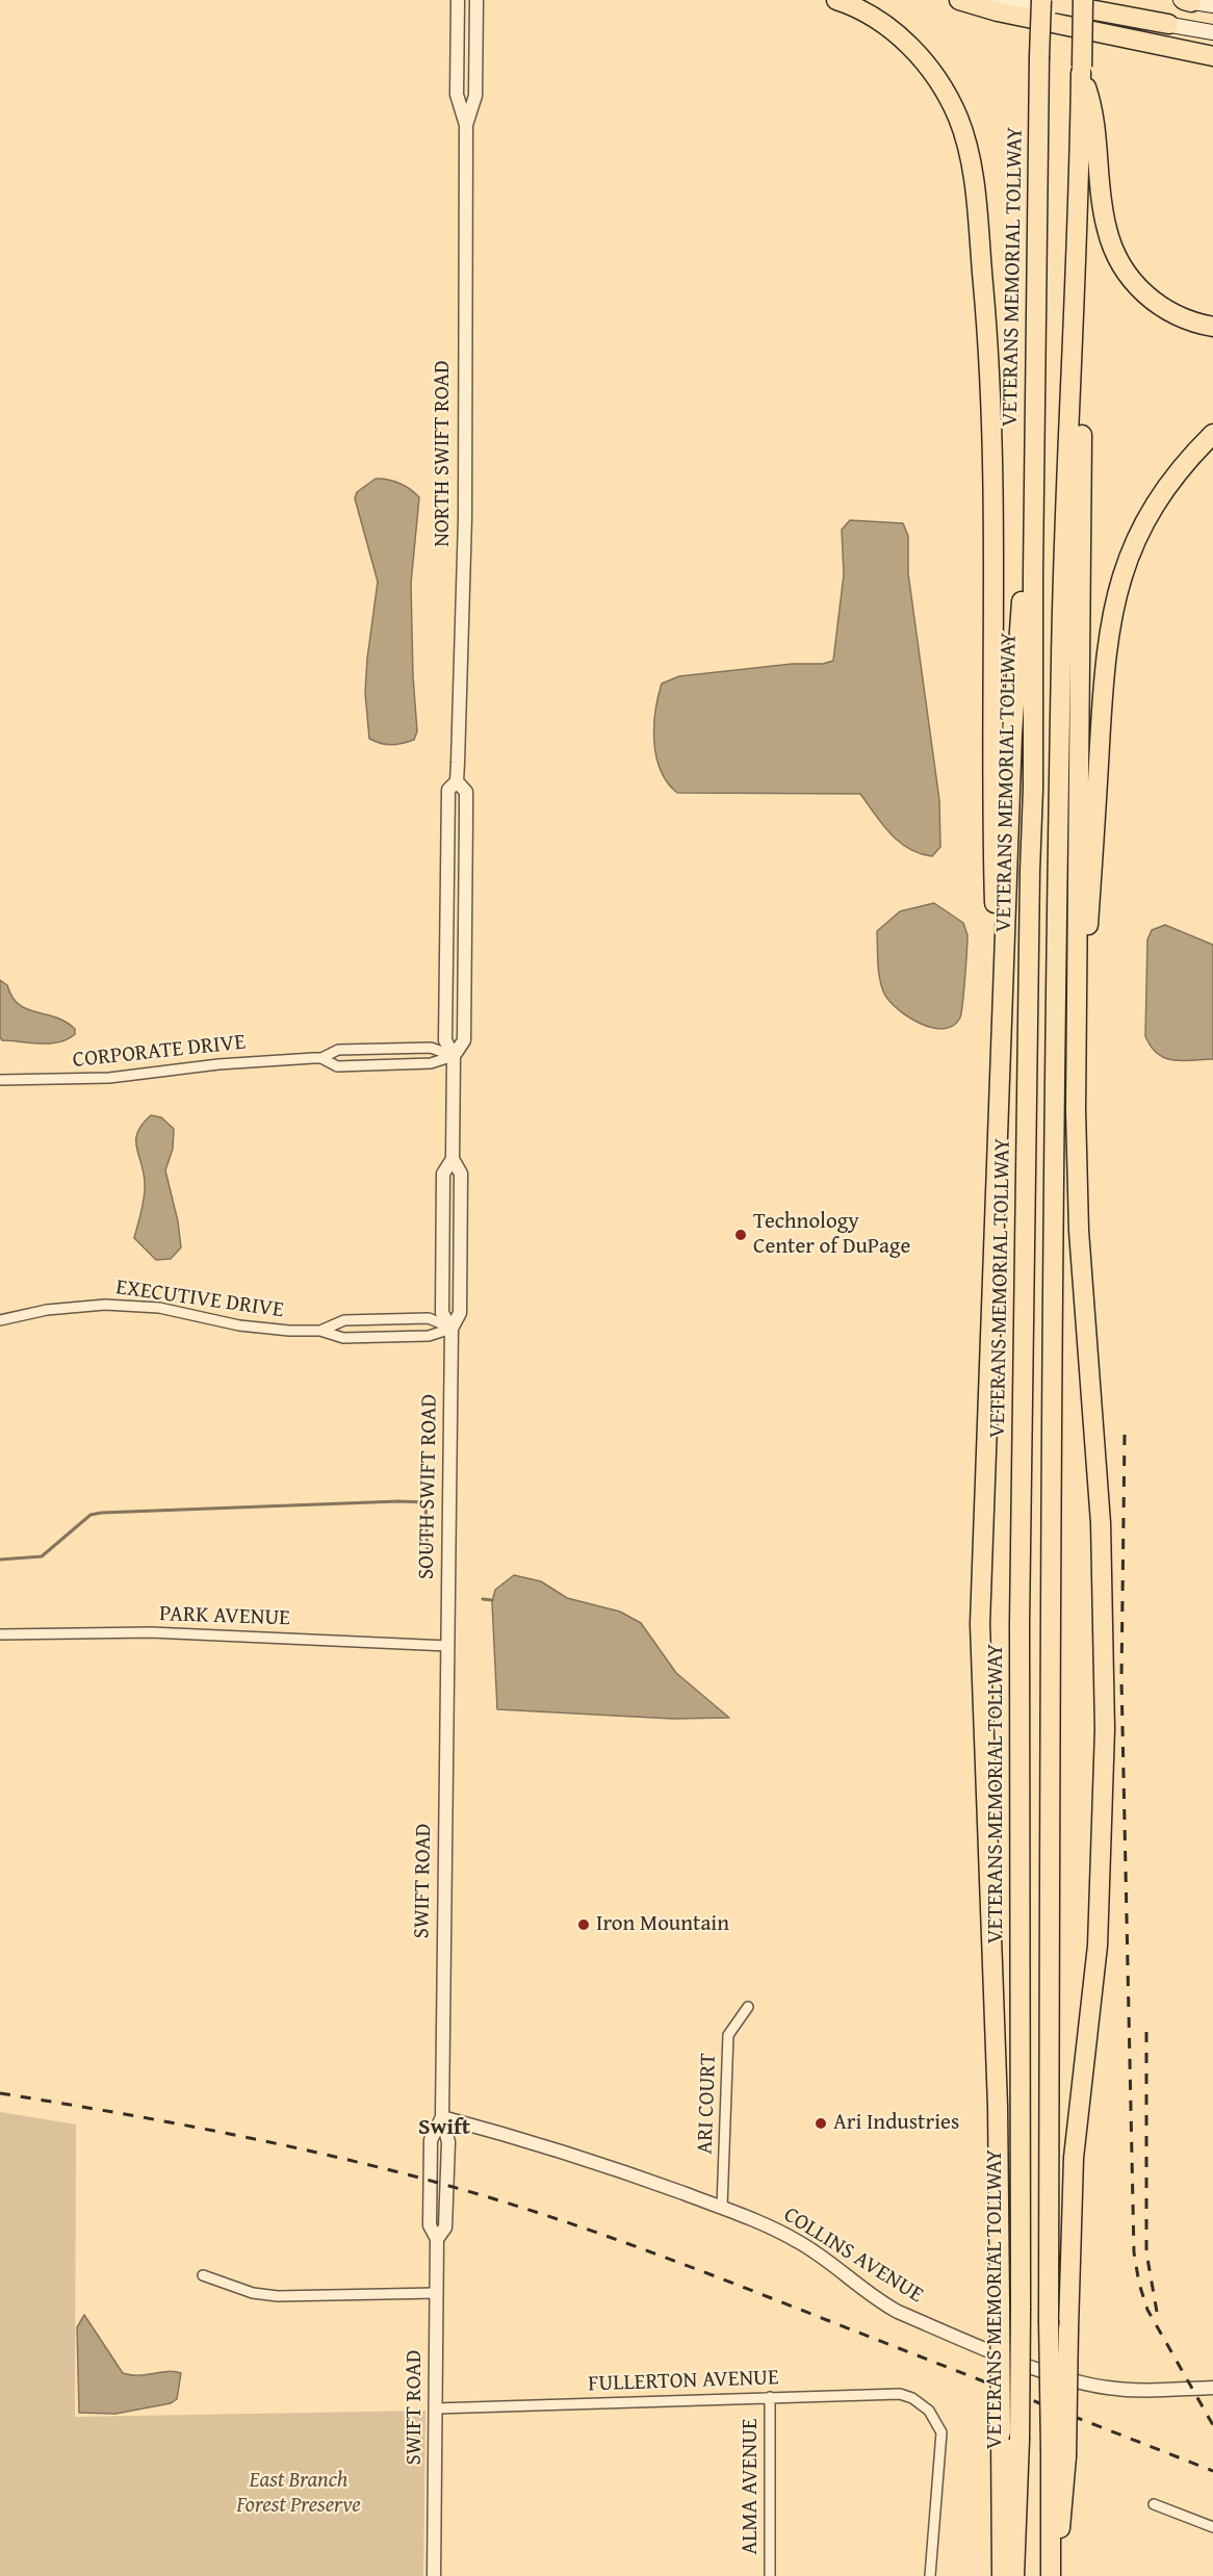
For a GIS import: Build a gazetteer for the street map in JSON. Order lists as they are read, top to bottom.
{
  "streets": {
    "highway": ["VETERANS MEMORIAL TOLLWAY"],
    "street": [
      "NORTH SWIFT ROAD",
      "CORPORATE DRIVE",
      "EXECUTIVE DRIVE",
      "SOUTH SWIFT ROAD",
      "PARK AVENUE",
      "SWIFT ROAD",
      "ARI COURT",
      "COLLINS AVENUE",
      "FULLERTON AVENUE",
      "ALMA AVENUE"
    ]
  },
  "crossings": [
    ["NORTH SWIFT ROAD", "CORPORATE DRIVE"],
    ["NORTH SWIFT ROAD", "SOUTH SWIFT ROAD"],
    ["CORPORATE DRIVE", "SOUTH SWIFT ROAD"],
    ["EXECUTIVE DRIVE", "SOUTH SWIFT ROAD"],
    ["SOUTH SWIFT ROAD", "PARK AVENUE"],
    ["SOUTH SWIFT ROAD", "SWIFT ROAD"],
    ["PARK AVENUE", "SWIFT ROAD"],
    ["SWIFT ROAD", "COLLINS AVENUE"],
    ["SWIFT ROAD", "FULLERTON AVENUE"],
    ["ARI COURT", "COLLINS AVENUE"],
    ["FULLERTON AVENUE", "ALMA AVENUE"]
  ],
  "districts": ["Swift"],
  "parks": ["East Branch Forest Preserve"],
  "places": ["Technology Center of DuPage", "Iron Mountain", "Ari Industries"]
}
